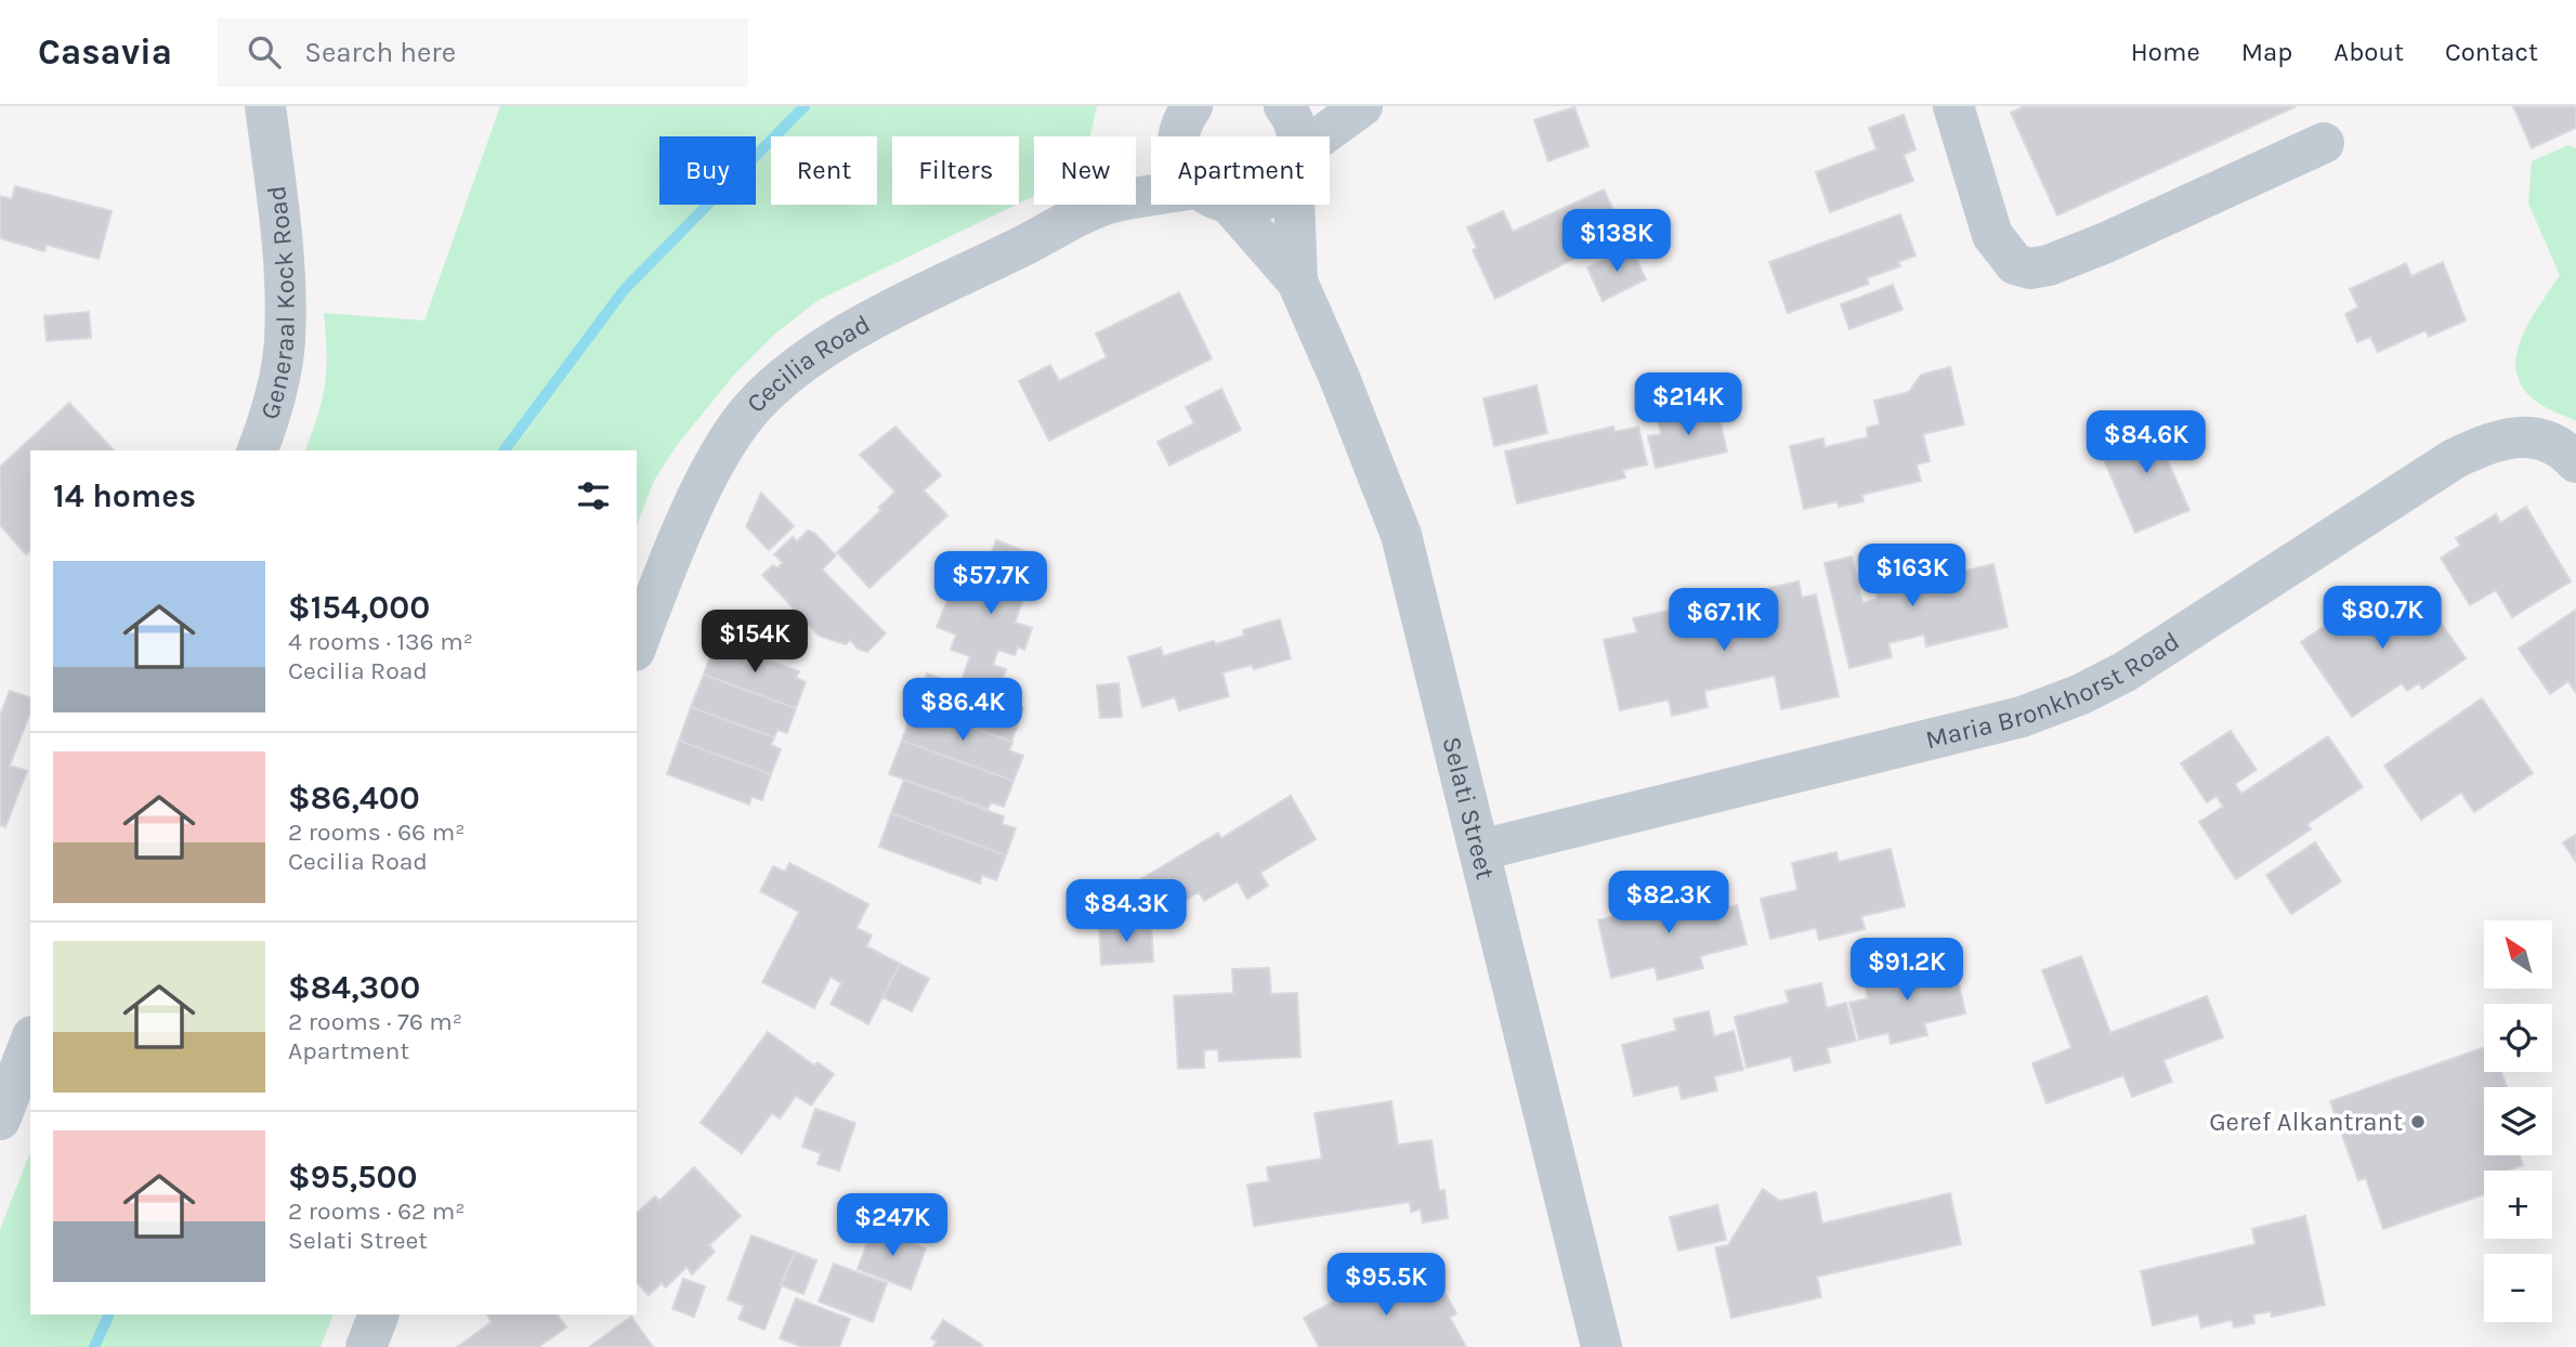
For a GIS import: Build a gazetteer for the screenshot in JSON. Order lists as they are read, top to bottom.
{
  "streets": {
    "street": [
      "Generaal Kock Road",
      "Cecilia Road",
      "Maria Bronkhorst Road",
      "Selati Street"
    ]
  },
  "crossings": [
    ["Maria Bronkhorst Road", "Selati Street"]
  ],
  "places": ["Geref Alkantrant"],
  "north": "top left",
  "page": {
    "header": "Casavia",
    "search": "Search here",
    "nav": [
      "Home",
      "Map",
      "About",
      "Contact"
    ],
    "chip": [
      "Buy",
      "Rent",
      "Filters",
      "New",
      "Apartment"
    ],
    "price": [
      "$138K",
      "$214K",
      "$84.6K",
      "$163K",
      "$57.7K",
      "$80.7K",
      "$67.1K",
      "$154K",
      "$86.4K",
      "$82.3K",
      "$84.3K",
      "$91.2K",
      "$247K",
      "$95.5K"
    ],
    "heading": "14 homes",
    "list": [
      {
        "name": "$154,000",
        "note": "4 rooms · 136 m² · Cecilia Road"
      },
      {
        "name": "$86,400",
        "note": "2 rooms · 66 m² · Cecilia Road"
      },
      {
        "name": "$84,300",
        "note": "2 rooms · 76 m² · Apartment"
      },
      {
        "name": "$95,500",
        "note": "2 rooms · 62 m² · Selati Street"
      }
    ],
    "map_buttons": ["+", "−"]
  }
}
